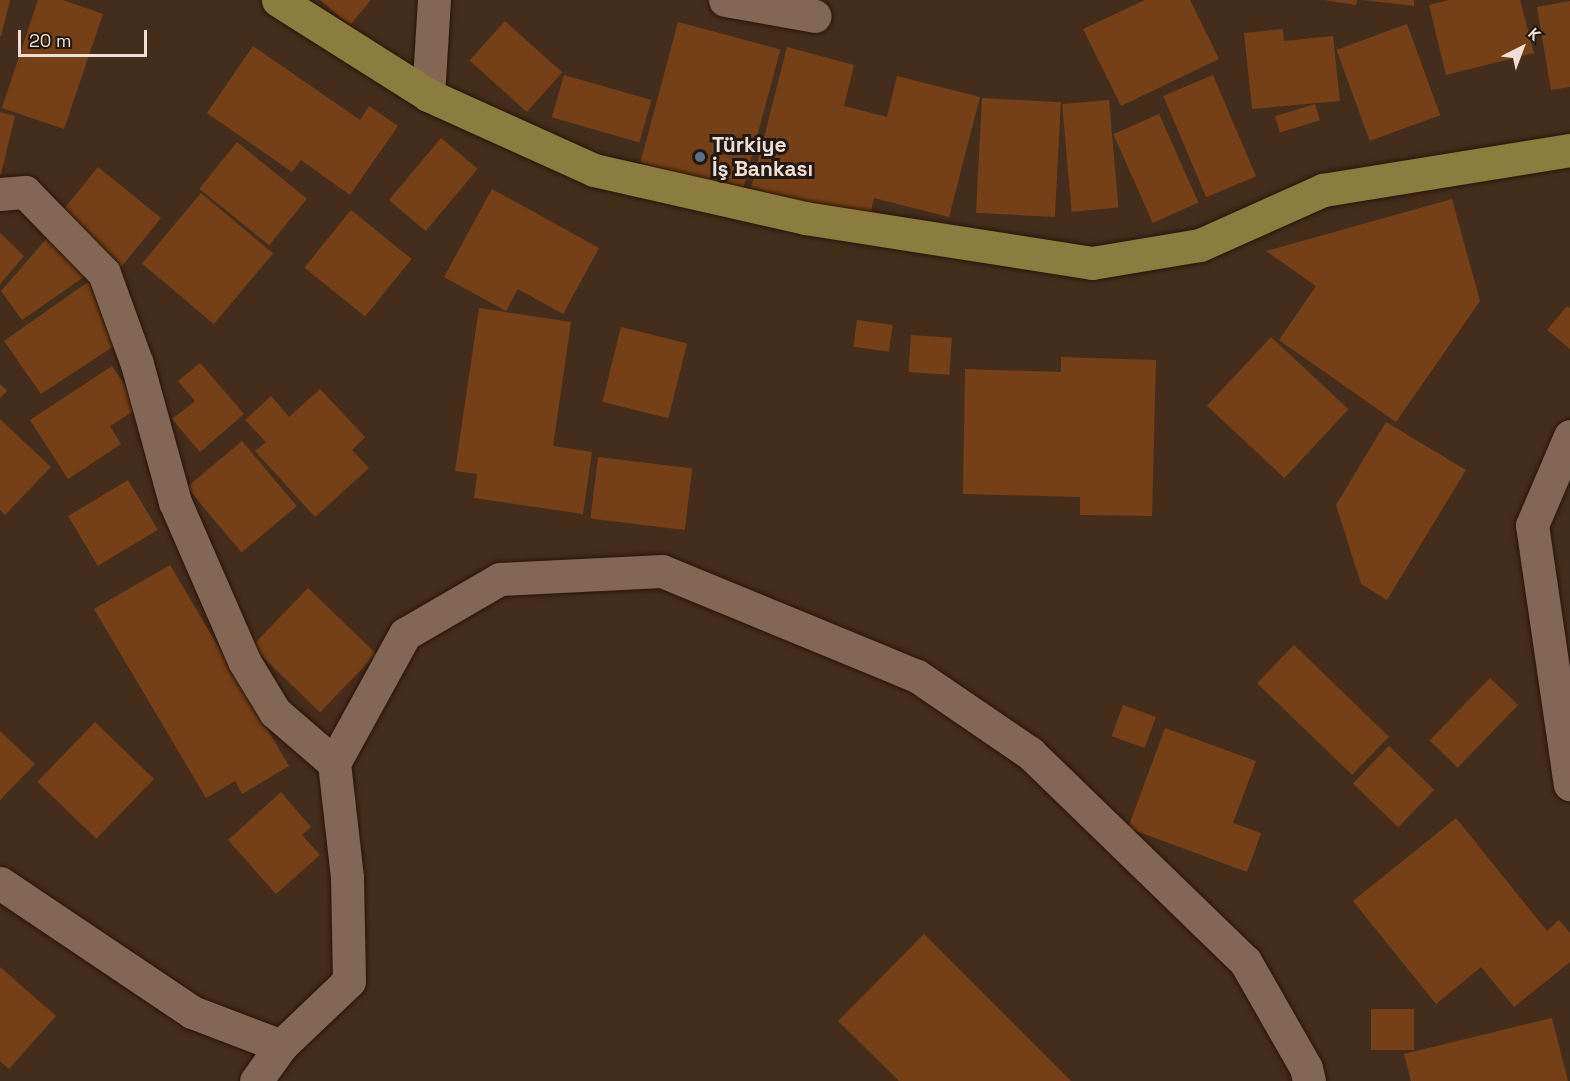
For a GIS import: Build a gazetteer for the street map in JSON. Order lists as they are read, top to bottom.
{
  "places": ["Türkiye İş Bankası"],
  "scale_bar": "20 m",
  "north": "top right"
}
